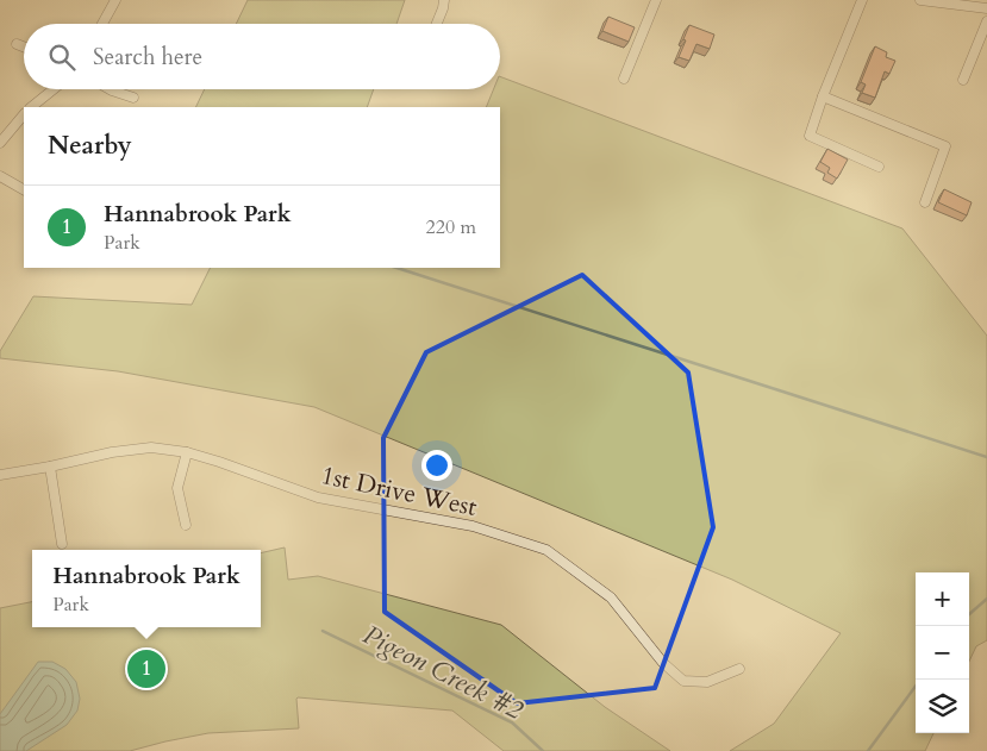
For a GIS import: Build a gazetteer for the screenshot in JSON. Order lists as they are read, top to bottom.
{
  "streets": {
    "street": ["1st Drive West"]
  },
  "water": ["Pigeon Creek #2"],
  "page": {
    "search": "Search here",
    "heading": "Nearby",
    "list": [
      {
        "mark": "1",
        "name": "Hannabrook Park",
        "note": "Park",
        "value": "220 m"
      }
    ],
    "popup": ["Hannabrook Park", "Park"],
    "map_buttons": ["+", "−"],
    "pins": "1"
  }
}
